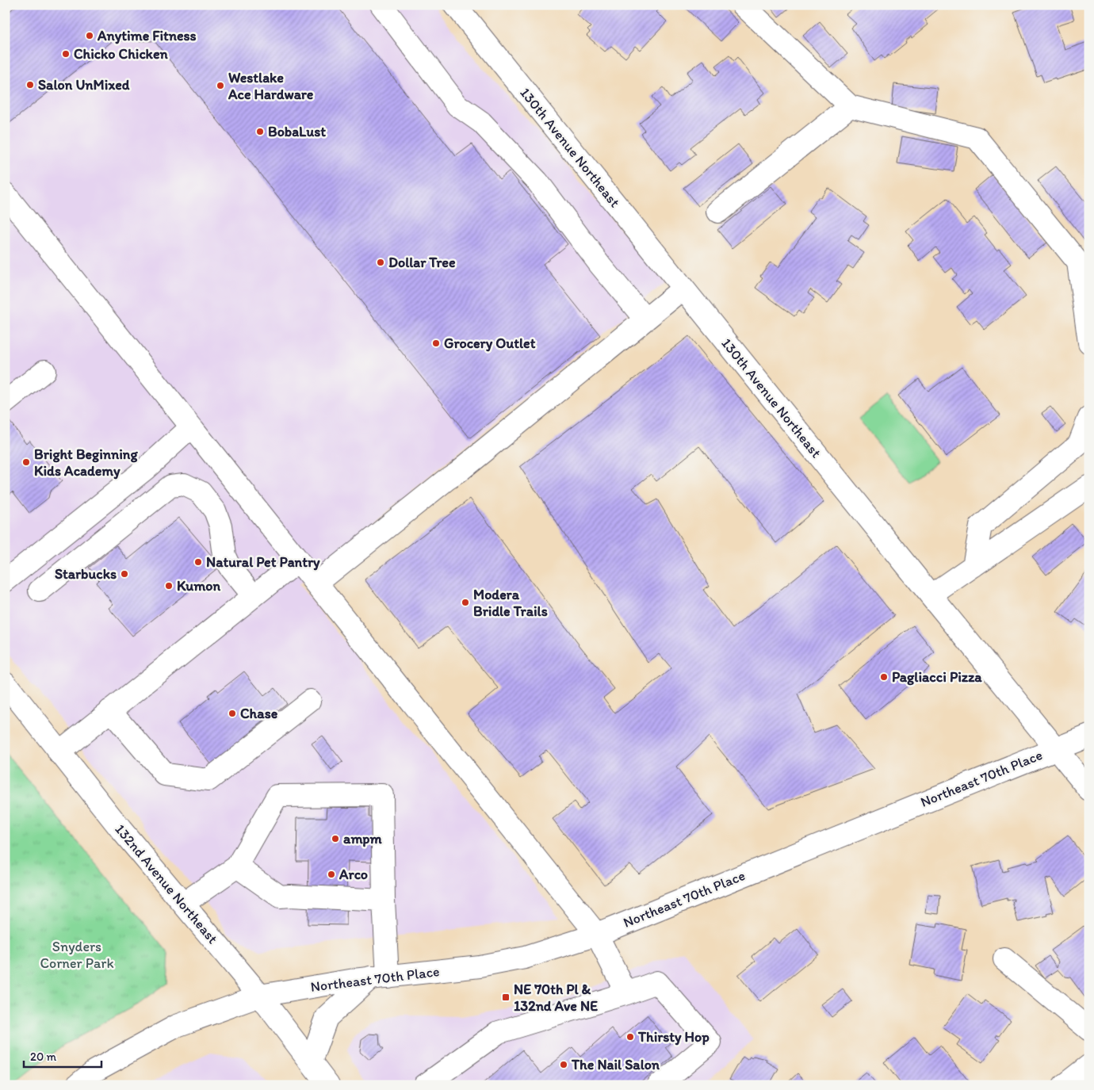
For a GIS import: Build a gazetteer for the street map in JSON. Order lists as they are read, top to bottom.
{
  "streets": {
    "street": ["130th Avenue Northeast", "Northeast 70th Place", "132nd Avenue Northeast"]
  },
  "crossings": [
    ["130th Avenue Northeast", "Northeast 70th Place"],
    ["Northeast 70th Place", "132nd Avenue Northeast"]
  ],
  "parks": ["Snyders Corner Park"],
  "places": {
    "other": [
      "Anytime Fitness",
      "Chicko Chicken",
      "Salon UnMixed",
      "Westlake Ace Hardware",
      "BobaLust",
      "Dollar Tree",
      "Grocery Outlet",
      "Bright Beginning Kids Academy",
      "Natural Pet Pantry",
      "Starbucks",
      "Kumon",
      "Modera Bridle Trails",
      "Pagliacci Pizza",
      "Chase",
      "ampm",
      "Arco",
      "Thirsty Hop",
      "The Nail Salon"
    ],
    "transit": ["NE 70th Pl & 132nd Ave NE"]
  },
  "scale_bar": "20 m"
}
